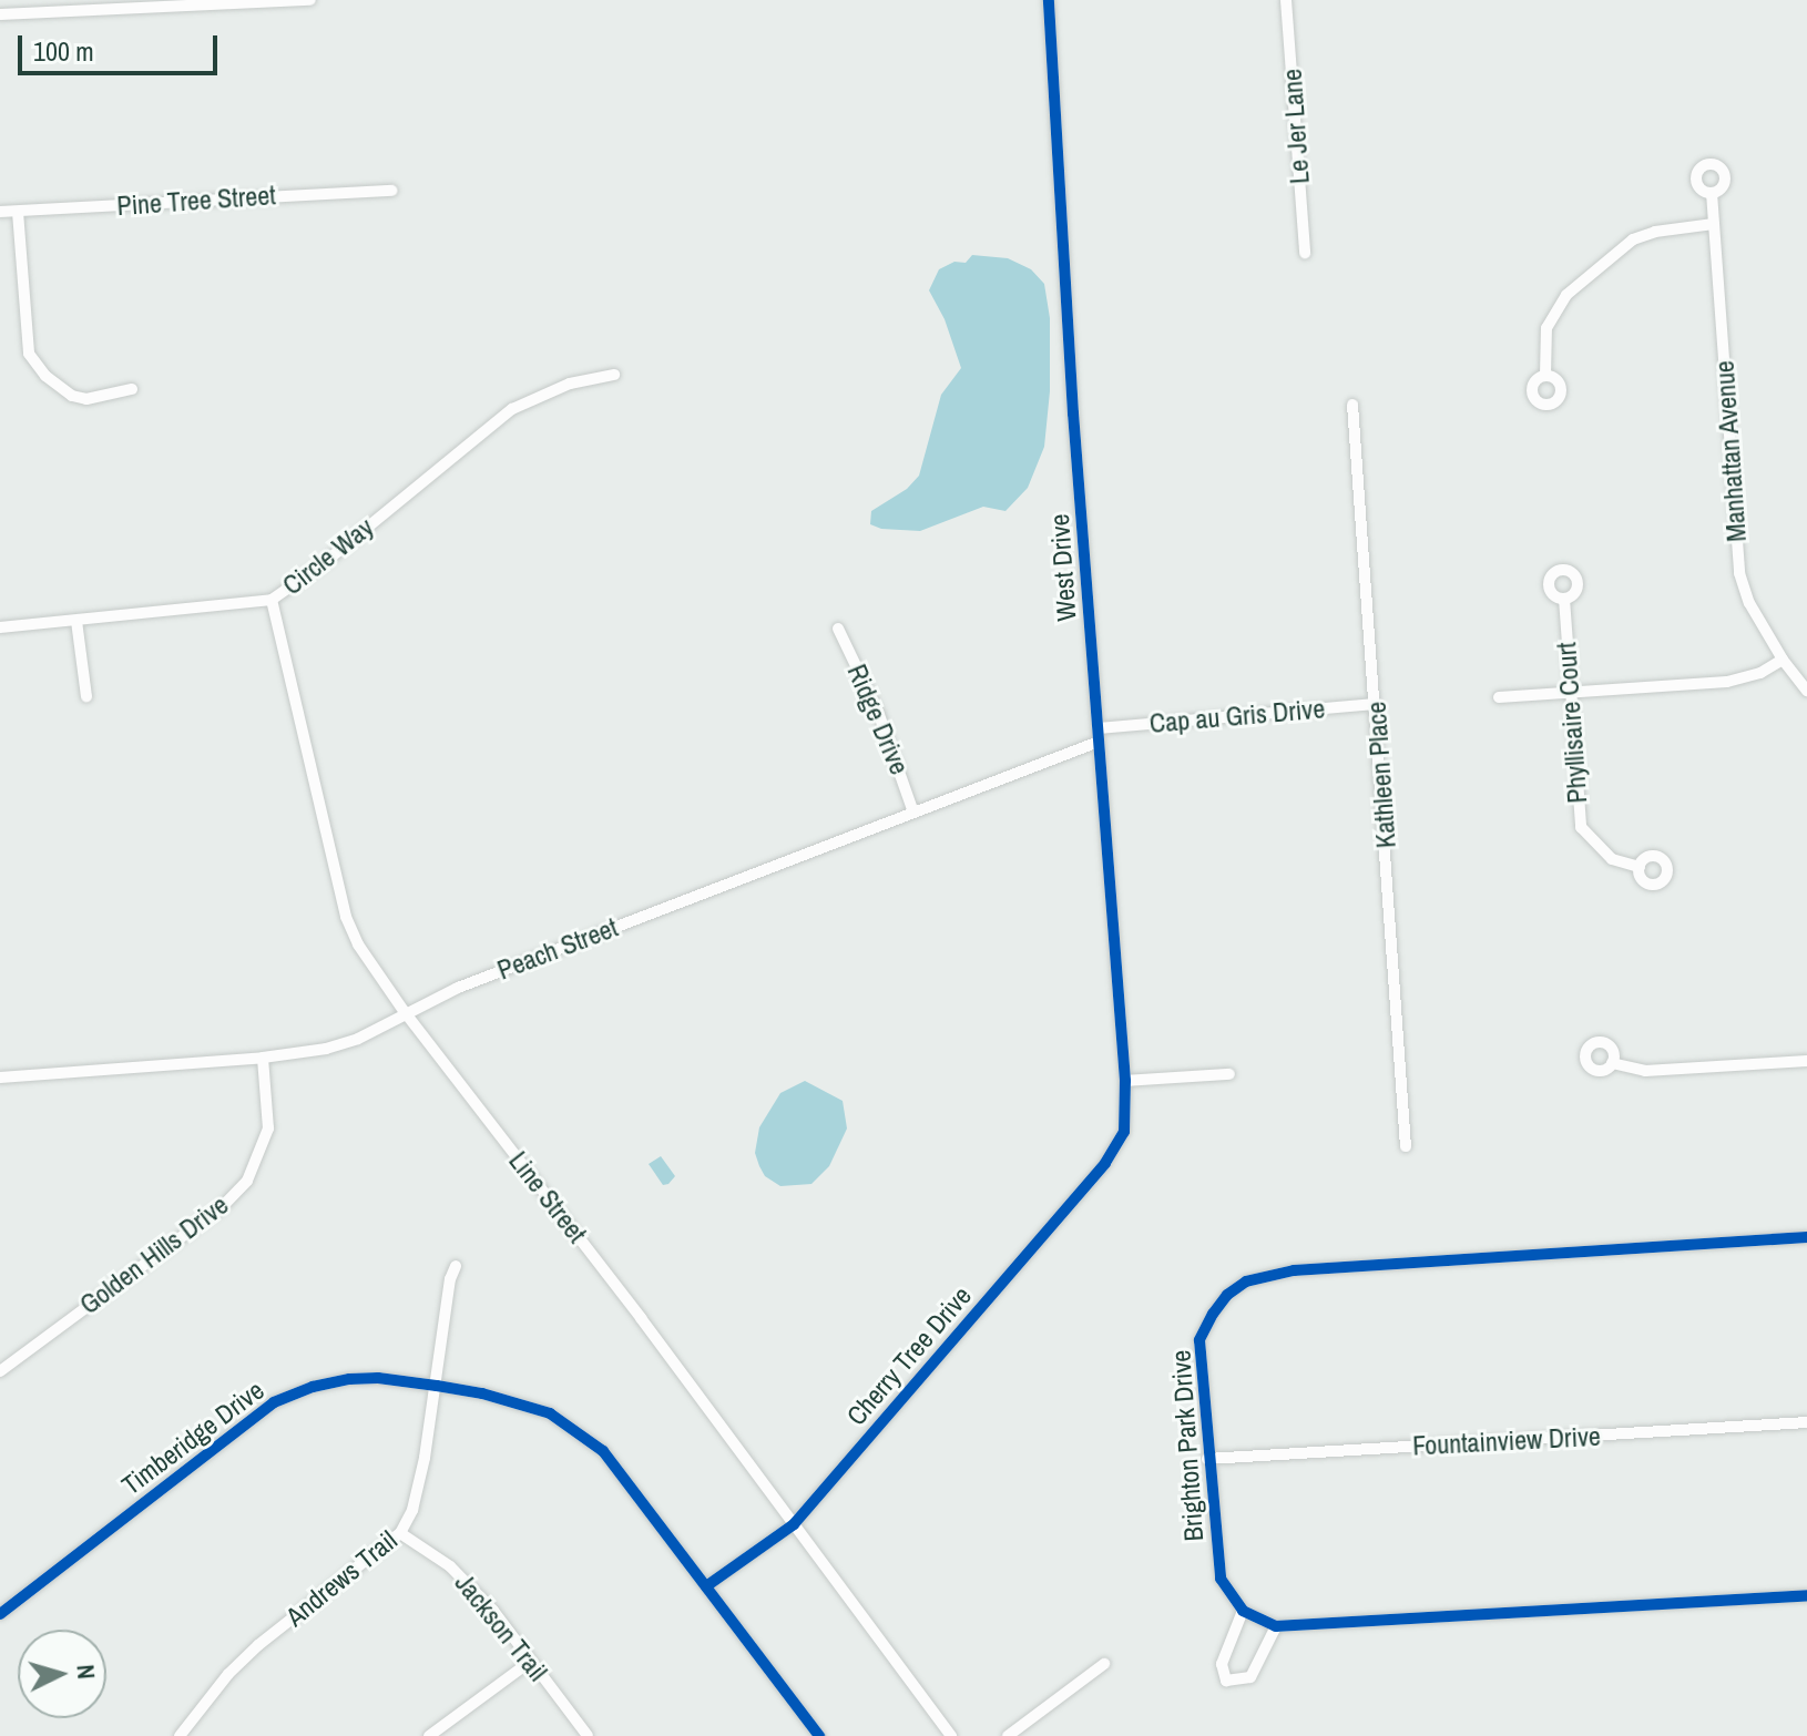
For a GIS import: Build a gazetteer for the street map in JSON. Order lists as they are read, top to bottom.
{
  "streets": {
    "street": [
      "Le Jer Lane",
      "Pine Tree Street",
      "Manhattan Avenue",
      "Circle Way",
      "West Drive",
      "Cap au Gris Drive",
      "Ridge Drive",
      "Phyllisaire Court",
      "Kathleen Place",
      "Peach Street",
      "Line Street",
      "Golden Hills Drive",
      "Cherry Tree Drive",
      "Timberidge Drive",
      "Fountainview Drive",
      "Brighton Park Drive",
      "Andrews Trail",
      "Jackson Trail"
    ]
  },
  "crossings": [
    ["Circle Way", "Line Street"],
    ["West Drive", "Cap au Gris Drive"],
    ["West Drive", "Peach Street"],
    ["West Drive", "Cherry Tree Drive"],
    ["Cap au Gris Drive", "Kathleen Place"],
    ["Cap au Gris Drive", "Peach Street"],
    ["Ridge Drive", "Peach Street"],
    ["Peach Street", "Line Street"],
    ["Peach Street", "Golden Hills Drive"],
    ["Line Street", "Cherry Tree Drive"],
    ["Cherry Tree Drive", "Timberidge Drive"],
    ["Timberidge Drive", "Andrews Trail"],
    ["Fountainview Drive", "Brighton Park Drive"],
    ["Andrews Trail", "Jackson Trail"]
  ],
  "scale_bar": "100 m",
  "north": "right"
}
